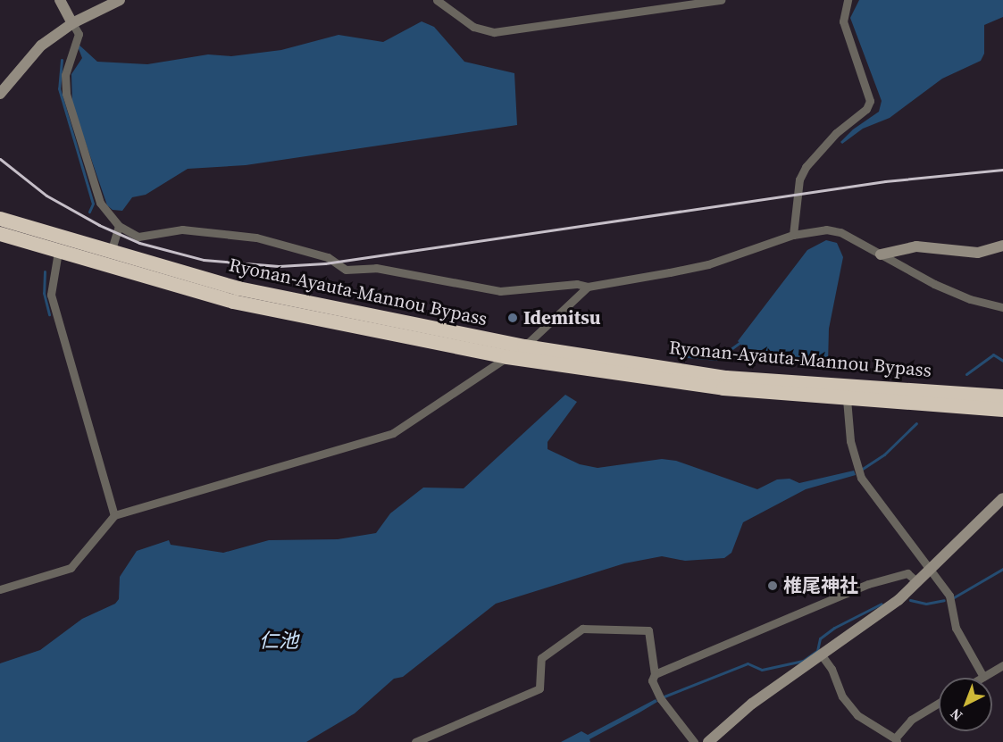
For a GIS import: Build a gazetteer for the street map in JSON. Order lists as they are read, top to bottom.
{
  "streets": {
    "highway": ["Ryonan-Ayauta-Mannou Bypass"]
  },
  "water": ["仁池"],
  "places": ["Idemitsu", "椎尾神社"],
  "north": "bottom left"
}
